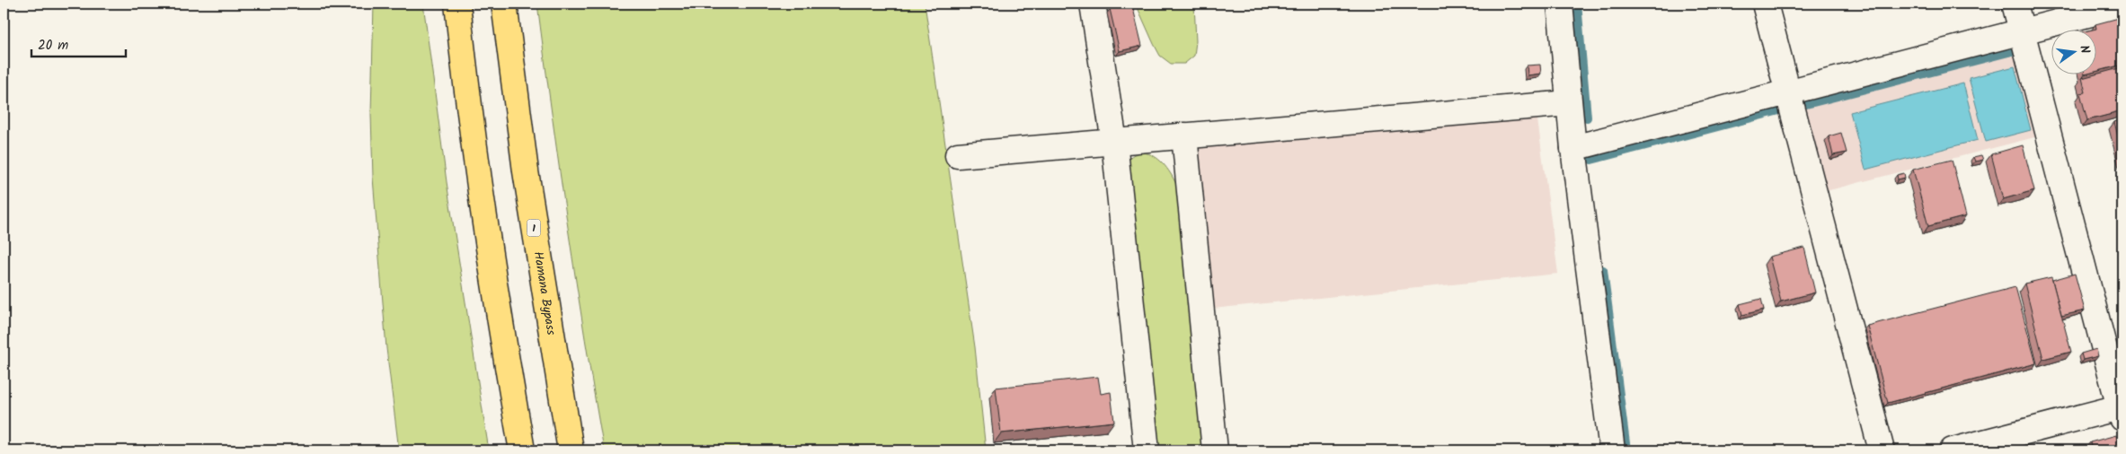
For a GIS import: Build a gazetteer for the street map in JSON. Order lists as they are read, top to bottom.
{
  "streets": {
    "highway": ["1", "Hamana Bypass"]
  },
  "scale_bar": "20 m",
  "north": "right"
}
